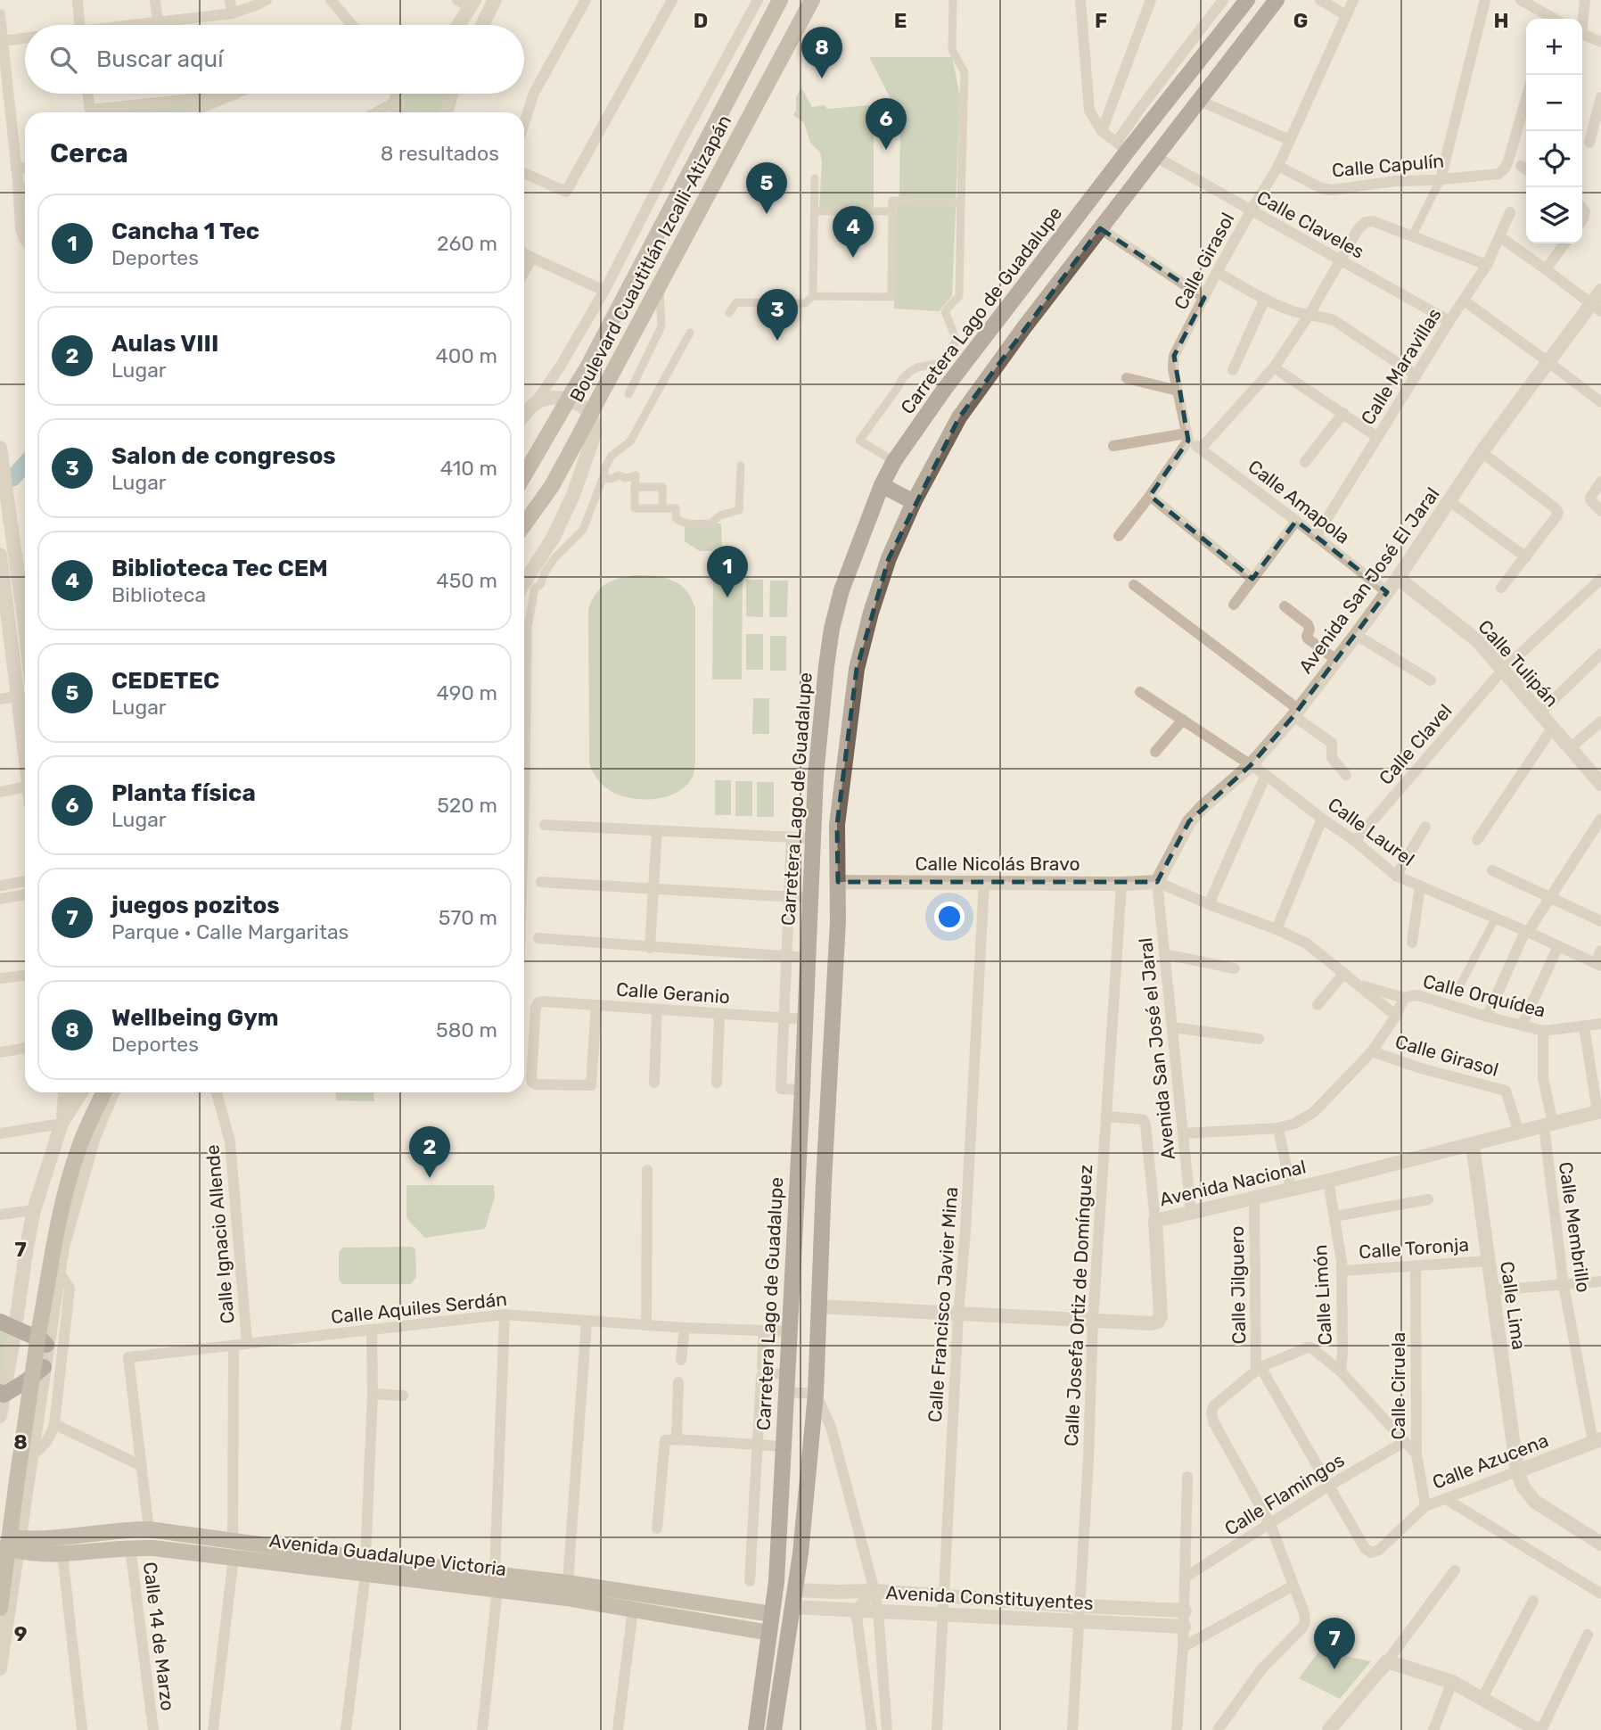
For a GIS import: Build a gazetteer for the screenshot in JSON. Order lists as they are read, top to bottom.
{
  "streets": {
    "main road": ["Boulevard Cuautitlán Izcalli-Atizapán", "Carretera Lago de Guadalupe", "Avenida Guadalupe Victoria"],
    "street": [
      "Calle Capulín",
      "Calle Claveles",
      "Calle Girasol",
      "Calle Maravillas",
      "Calle Amapola",
      "Avenida San José El Jaral",
      "Calle Tulipán",
      "Calle Clavel",
      "Calle Laurel",
      "Calle Nicolás Bravo",
      "Calle Geranio",
      "Calle Orquídea",
      "Avenida San José el Jaral",
      "Avenida Nacional",
      "Calle Membrillo",
      "Calle Ignacio Allende",
      "Calle Toronja",
      "Calle Jilguero",
      "Calle Limón",
      "Calle Francisco Javier Mina",
      "Calle Josefa Ortiz de Domínguez",
      "Calle Lima",
      "Calle Aquiles Serdán",
      "Calle Ciruela",
      "Calle Azucena",
      "Calle Flamingos",
      "Avenida Constituyentes",
      "Calle 14 de Marzo"
    ]
  },
  "crossings": [
    ["Calle Capulín", "Calle Girasol"],
    ["Calle Claveles", "Calle Girasol"],
    ["Calle Claveles", "Calle Maravillas"],
    ["Calle Girasol", "Calle Amapola"],
    ["Calle Girasol", "Avenida Nacional"],
    ["Carretera Lago de Guadalupe", "Calle Geranio"],
    ["Carretera Lago de Guadalupe", "Calle Aquiles Serdán"],
    ["Carretera Lago de Guadalupe", "Avenida Guadalupe Victoria"],
    ["Calle Maravillas", "Calle Amapola"],
    ["Calle Amapola", "Avenida San José El Jaral"],
    ["Avenida San José El Jaral", "Calle Tulipán"],
    ["Avenida San José El Jaral", "Calle Laurel"],
    ["Avenida San José El Jaral", "Calle Nicolás Bravo"],
    ["Avenida San José El Jaral", "Calle Orquídea"],
    ["Avenida San José El Jaral", "Avenida San José el Jaral"],
    ["Calle Tulipán", "Calle Clavel"],
    ["Calle Clavel", "Calle Laurel"],
    ["Calle Nicolás Bravo", "Calle Orquídea"],
    ["Calle Nicolás Bravo", "Avenida San José el Jaral"],
    ["Calle Nicolás Bravo", "Calle Francisco Javier Mina"],
    ["Calle Nicolás Bravo", "Calle Josefa Ortiz de Domínguez"],
    ["Calle Orquídea", "Avenida San José el Jaral"],
    ["Calle Orquídea", "Calle Membrillo"],
    ["Avenida San José el Jaral", "Avenida Nacional"],
    ["Avenida Nacional", "Calle Membrillo"],
    ["Avenida Nacional", "Calle Jilguero"],
    ["Avenida Nacional", "Calle Limón"],
    ["Avenida Nacional", "Calle Francisco Javier Mina"],
    ["Avenida Nacional", "Calle Josefa Ortiz de Domínguez"],
    ["Avenida Nacional", "Calle Lima"],
    ["Calle Membrillo", "Calle Azucena"],
    ["Calle Ignacio Allende", "Calle Aquiles Serdán"],
    ["Calle Ignacio Allende", "Avenida Guadalupe Victoria"],
    ["Calle Toronja", "Calle Limón"],
    ["Calle Toronja", "Calle Lima"],
    ["Calle Toronja", "Calle Ciruela"],
    ["Calle Jilguero", "Calle Azucena"],
    ["Calle Jilguero", "Calle Flamingos"],
    ["Calle Francisco Javier Mina", "Avenida Constituyentes"],
    ["Calle Josefa Ortiz de Domínguez", "Avenida Constituyentes"],
    ["Calle Lima", "Calle Azucena"],
    ["Calle Ciruela", "Calle Azucena"],
    ["Avenida Guadalupe Victoria", "Calle 14 de Marzo"]
  ],
  "page": {
    "map_buttons": ["+", "−"],
    "search": "Buscar aquí",
    "pins": [
      "8",
      "6",
      "5",
      "4",
      "3",
      "1",
      "2",
      "7"
    ],
    "heading": ["Cerca", "8 resultados"],
    "list": [
      {
        "mark": "1",
        "name": "Cancha 1 Tec",
        "note": "Deportes",
        "value": "260 m"
      },
      {
        "mark": "2",
        "name": "Aulas VIII",
        "note": "Lugar",
        "value": "400 m"
      },
      {
        "mark": "3",
        "name": "Salon de congresos",
        "note": "Lugar",
        "value": "410 m"
      },
      {
        "mark": "4",
        "name": "Biblioteca Tec CEM",
        "note": "Biblioteca",
        "value": "450 m"
      },
      {
        "mark": "5",
        "name": "CEDETEC",
        "note": "Lugar",
        "value": "490 m"
      },
      {
        "mark": "6",
        "name": "Planta física",
        "note": "Lugar",
        "value": "520 m"
      },
      {
        "mark": "7",
        "name": "juegos pozitos",
        "note": "Parque · Calle Margaritas",
        "value": "570 m"
      },
      {
        "mark": "8",
        "name": "Wellbeing Gym",
        "note": "Deportes",
        "value": "580 m"
      }
    ]
  },
  "grid": {
    "columns": [
      "D",
      "E",
      "F",
      "G",
      "H"
    ],
    "rows": ["7", "8", "9"]
  }
}
